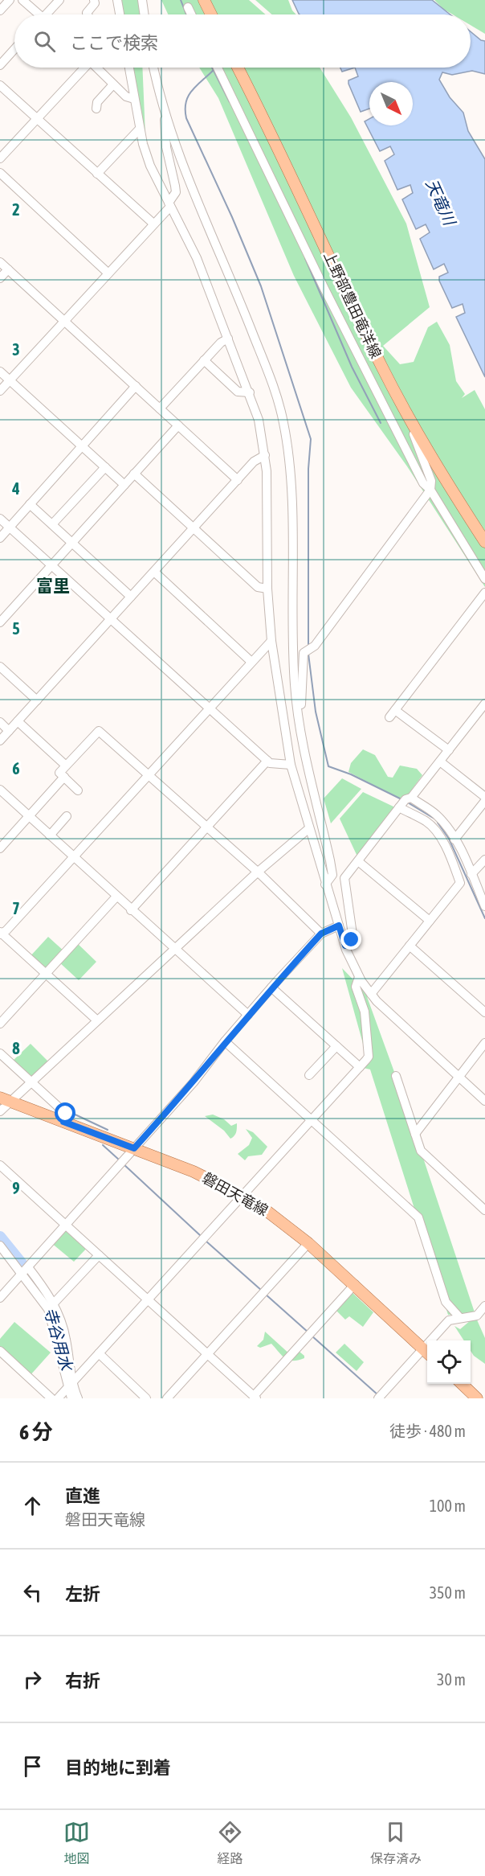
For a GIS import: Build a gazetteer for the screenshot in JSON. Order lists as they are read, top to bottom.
{
  "streets": {
    "main road": ["上野部豊田竜洋線", "磐田天竜線"]
  },
  "districts": ["富里"],
  "water": ["天竜川", "寺谷用水"],
  "north": "bottom right",
  "page": {
    "search": "ここで検索",
    "heading": ["6 分", "徒歩 · 480 m"],
    "list": [
      ["直進", "磐田天竜線", "100 m"],
      ["左折", "350 m"],
      ["右折", "30 m"],
      "目的地に到着"
    ],
    "nav": ["地図", "経路", "保存済み"]
  },
  "grid": {
    "rows": [
      "2",
      "3",
      "4",
      "5",
      "6",
      "7",
      "8",
      "9"
    ]
  }
}
